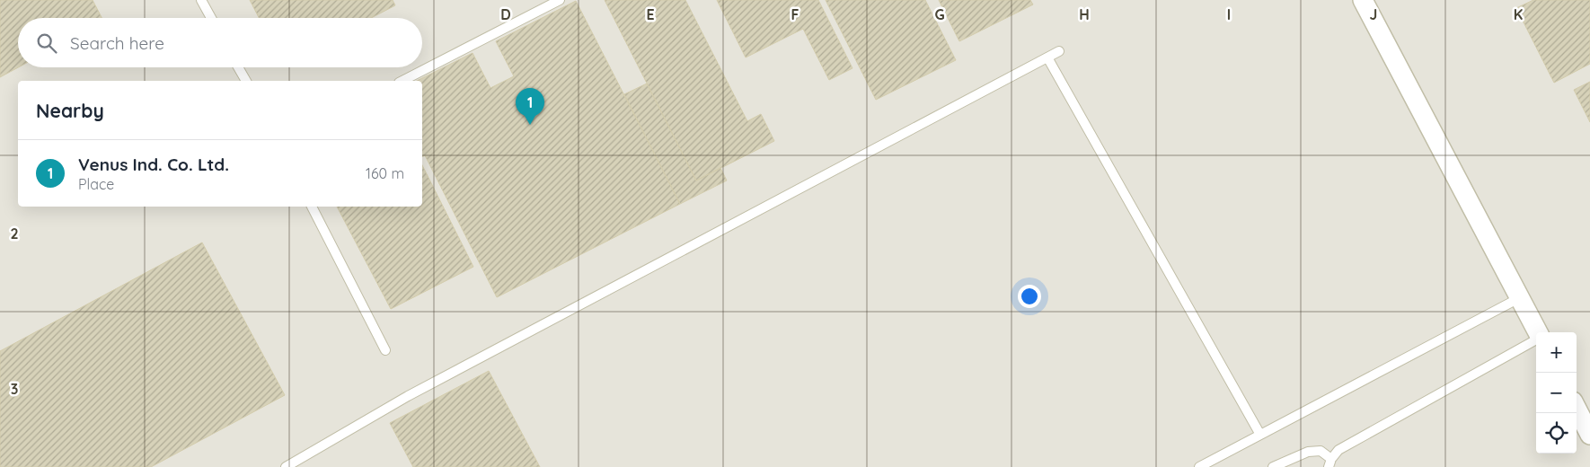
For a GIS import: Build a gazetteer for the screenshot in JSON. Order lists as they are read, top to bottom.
{
  "page": {
    "search": "Search here",
    "heading": "Nearby",
    "pins": "1",
    "list": [
      {
        "mark": "1",
        "name": "Venus Ind. Co. Ltd.",
        "note": "Place",
        "value": "160 m"
      }
    ],
    "map_buttons": ["+", "−"]
  },
  "grid": {
    "columns": [
      "D",
      "E",
      "F",
      "G",
      "H",
      "I",
      "J",
      "K"
    ],
    "rows": ["2", "3"]
  }
}
